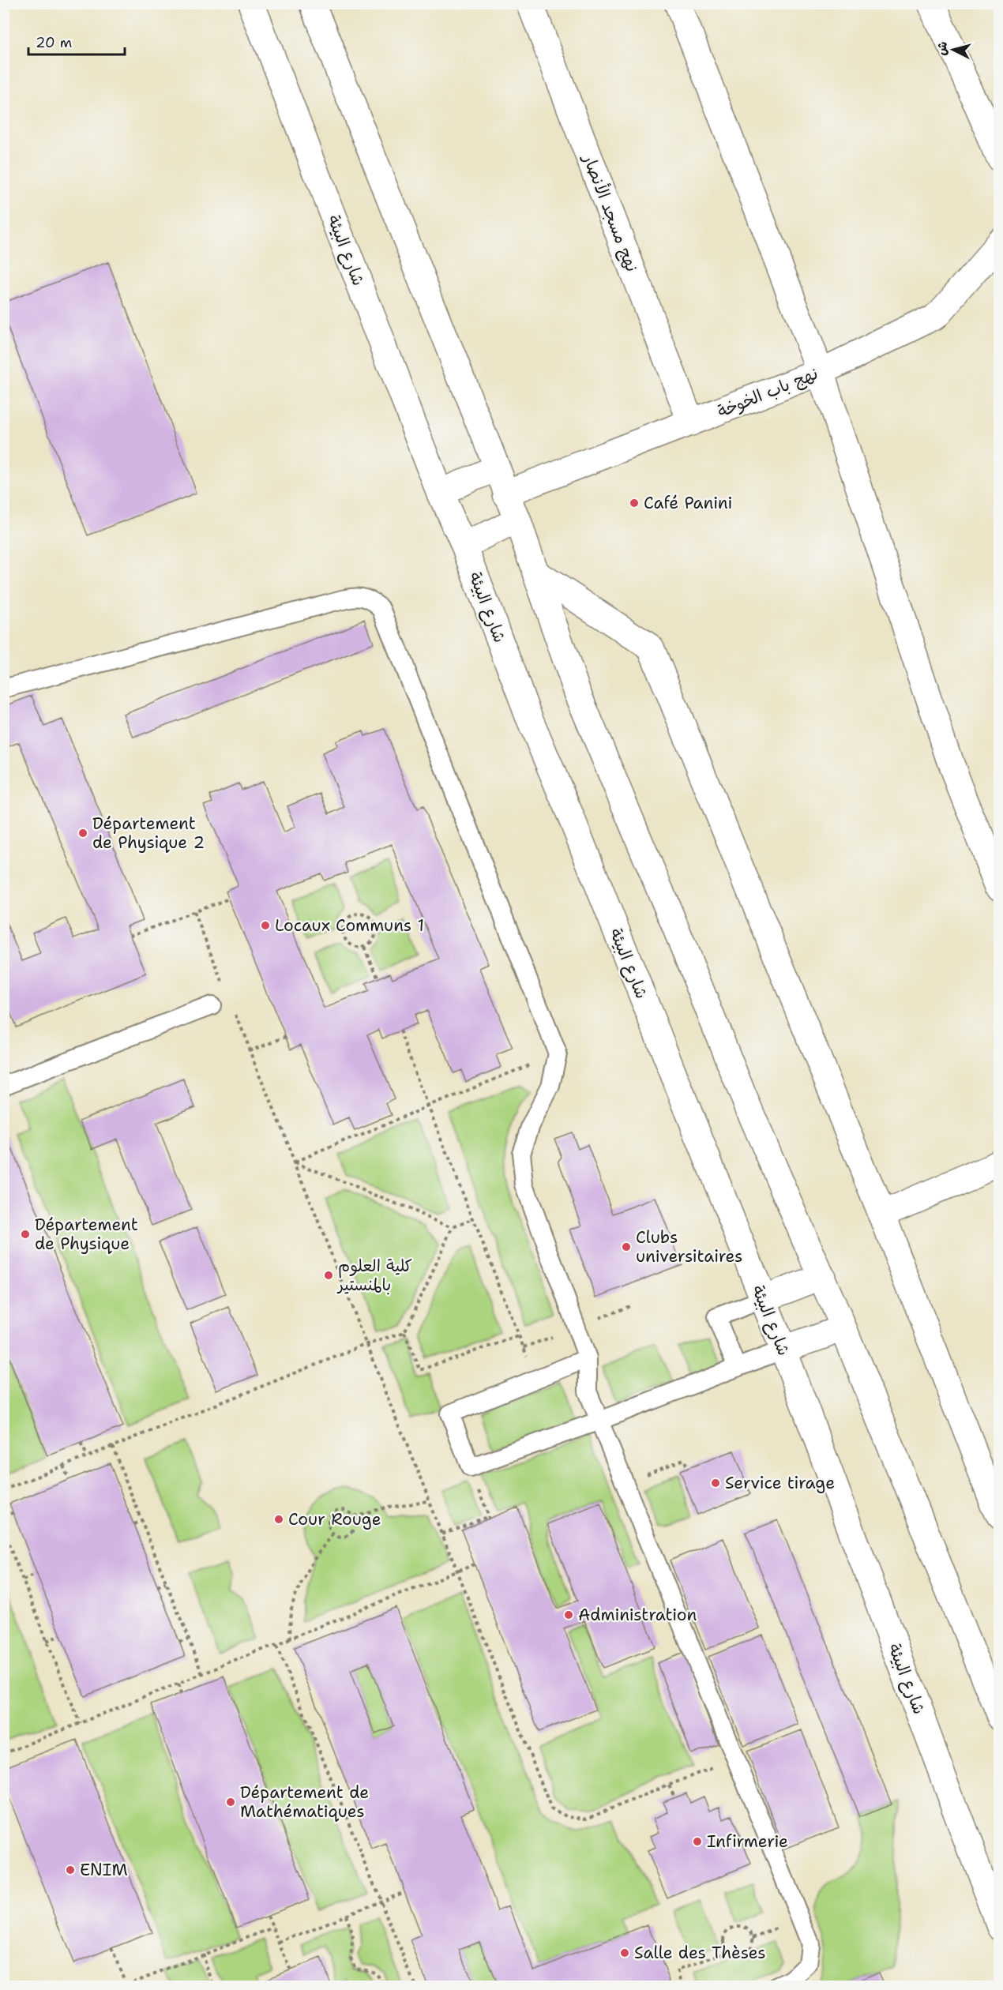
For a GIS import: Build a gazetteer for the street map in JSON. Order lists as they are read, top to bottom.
{
  "streets": {
    "main road": ["نهج مسجد الأنصار", "شارع البيئة", "نهج باب الخوخة"]
  },
  "crossings": [
    ["نهج مسجد الأنصار", "نهج باب الخوخة"]
  ],
  "places": [
    "Café Panini",
    "Département de Physique 2",
    "Locaux Communs 1",
    "Département de Physique",
    "Clubs universitaires",
    "كلية العلوم بالمنستير",
    "Service tirage",
    "Cour Rouge",
    "Administration",
    "Département de Mathématiques",
    "Infirmerie",
    "ENIM",
    "Salle des Thèses"
  ],
  "scale_bar": "20 m",
  "north": "left"
}
